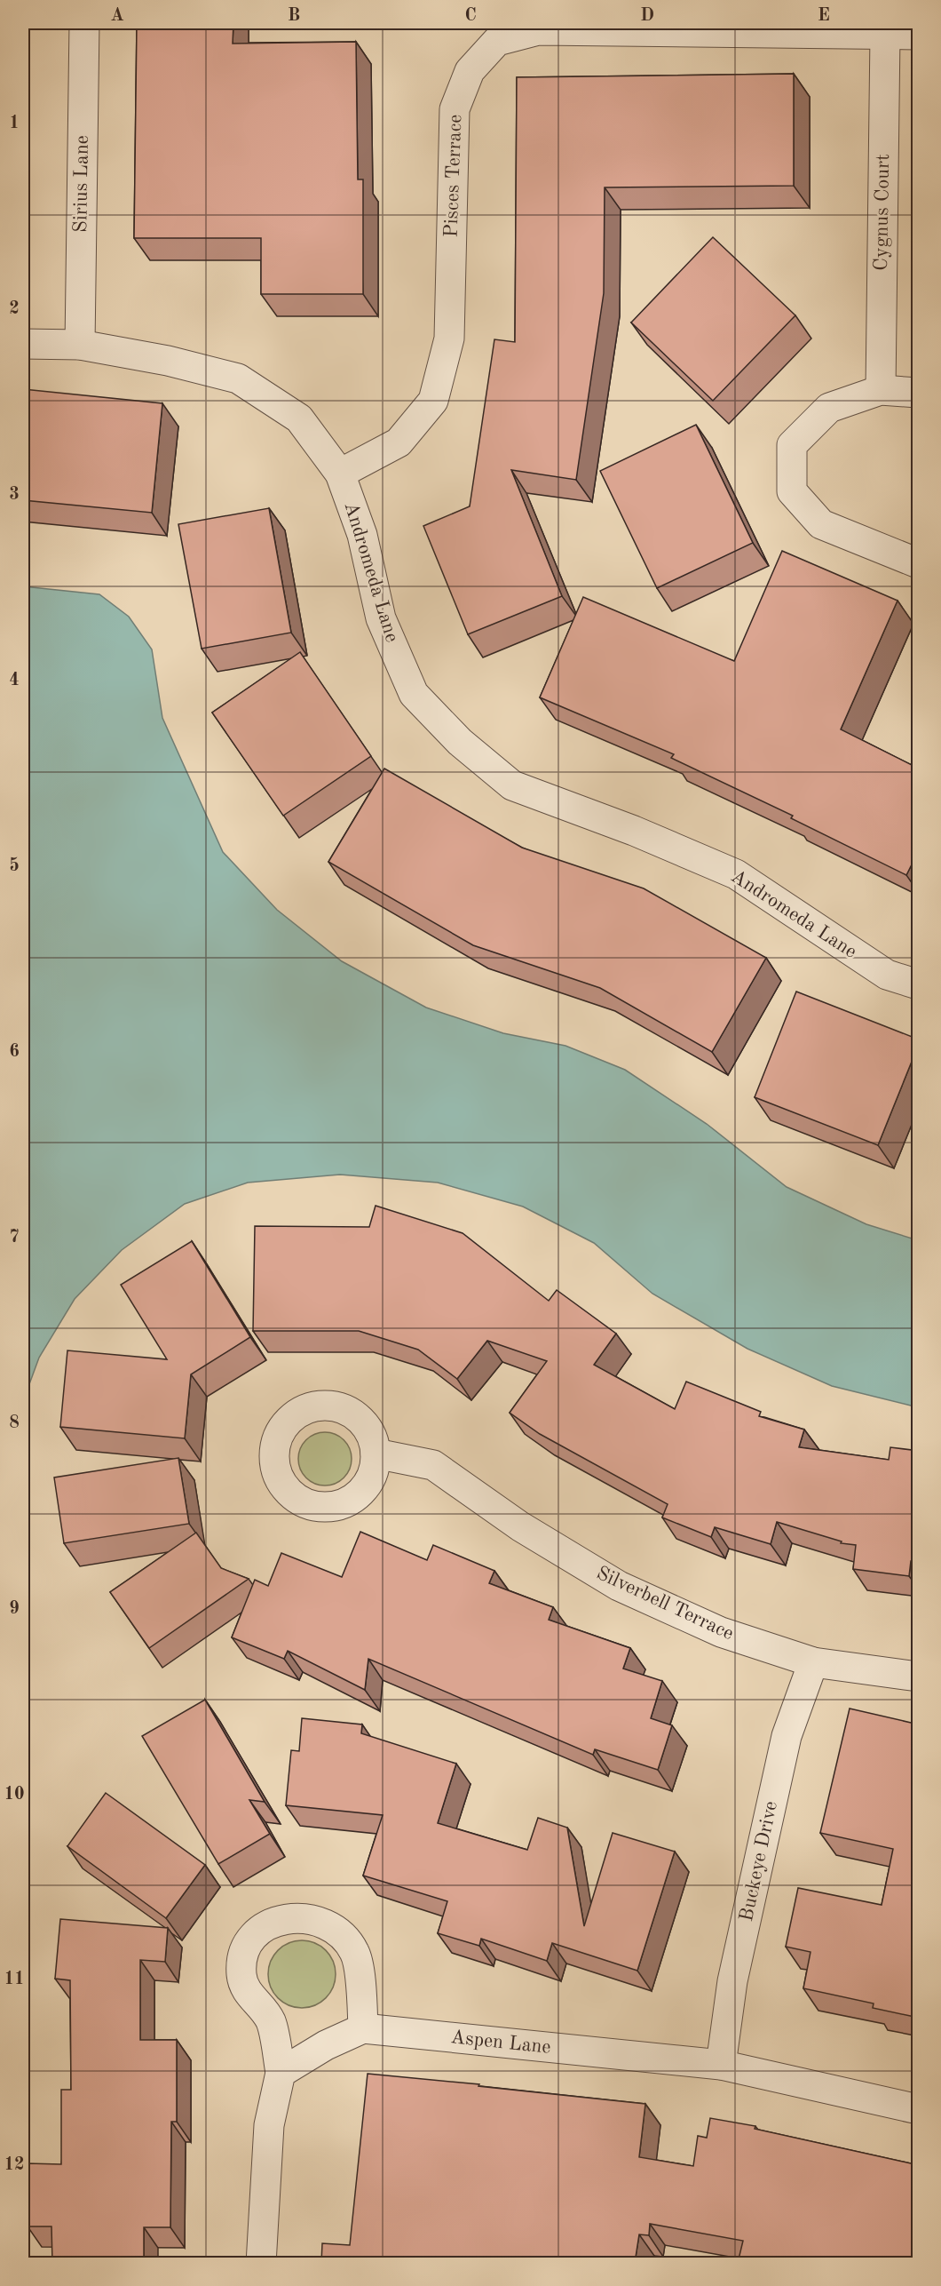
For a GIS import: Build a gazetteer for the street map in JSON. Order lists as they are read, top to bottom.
{
  "streets": {
    "street": [
      "Pisces Terrace",
      "Sirius Lane",
      "Cygnus Court",
      "Andromeda Lane",
      "Silverbell Terrace",
      "Buckeye Drive",
      "Aspen Lane"
    ]
  },
  "crossings": [
    ["Pisces Terrace", "Cygnus Court"],
    ["Pisces Terrace", "Andromeda Lane"],
    ["Sirius Lane", "Andromeda Lane"],
    ["Silverbell Terrace", "Buckeye Drive"],
    ["Buckeye Drive", "Aspen Lane"]
  ],
  "grid": {
    "columns": [
      "A",
      "B",
      "C",
      "D",
      "E"
    ],
    "rows": [
      "1",
      "2",
      "3",
      "4",
      "5",
      "6",
      "7",
      "8",
      "9",
      "10",
      "11",
      "12"
    ]
  }
}
